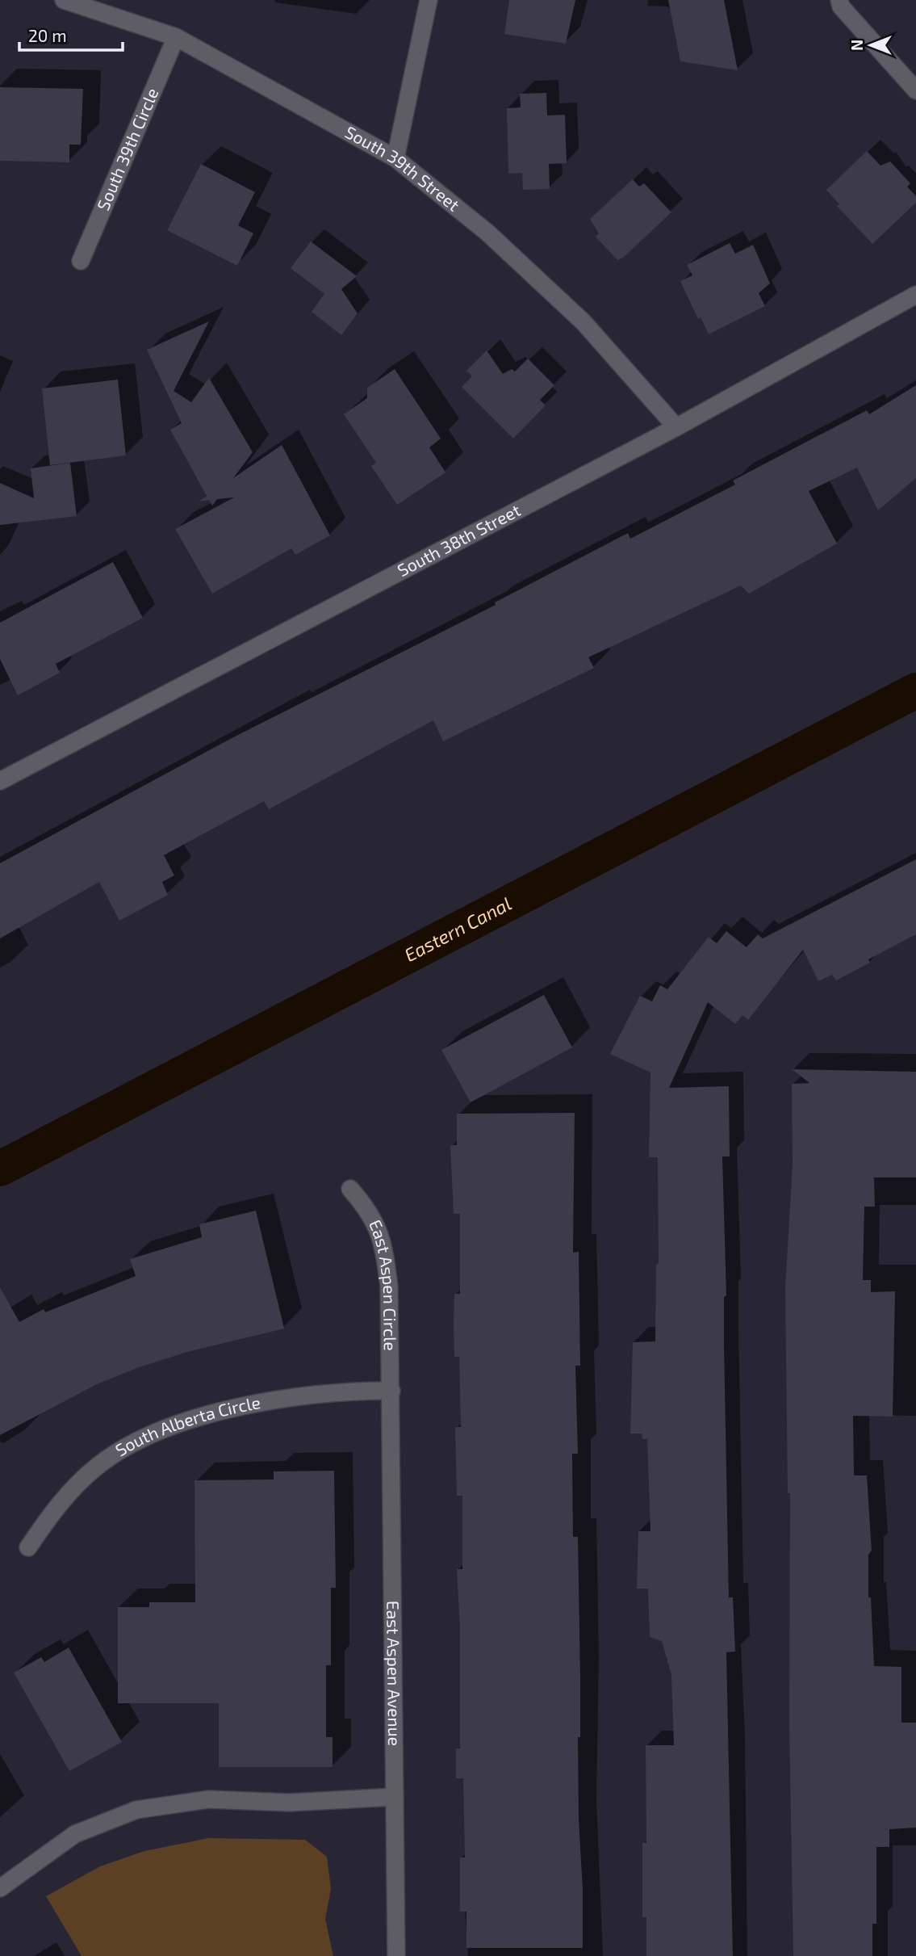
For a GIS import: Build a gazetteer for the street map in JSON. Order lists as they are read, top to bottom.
{
  "streets": {
    "street": [
      "South 39th Circle",
      "South 39th Street",
      "South 38th Street",
      "East Aspen Circle",
      "South Alberta Circle",
      "East Aspen Avenue"
    ]
  },
  "crossings": [
    ["South 39th Circle", "South 39th Street"],
    ["South 39th Street", "South 38th Street"],
    ["East Aspen Circle", "South Alberta Circle"],
    ["East Aspen Circle", "East Aspen Avenue"],
    ["South Alberta Circle", "East Aspen Avenue"]
  ],
  "water": ["Eastern Canal"],
  "scale_bar": "20 m",
  "north": "left"
}
